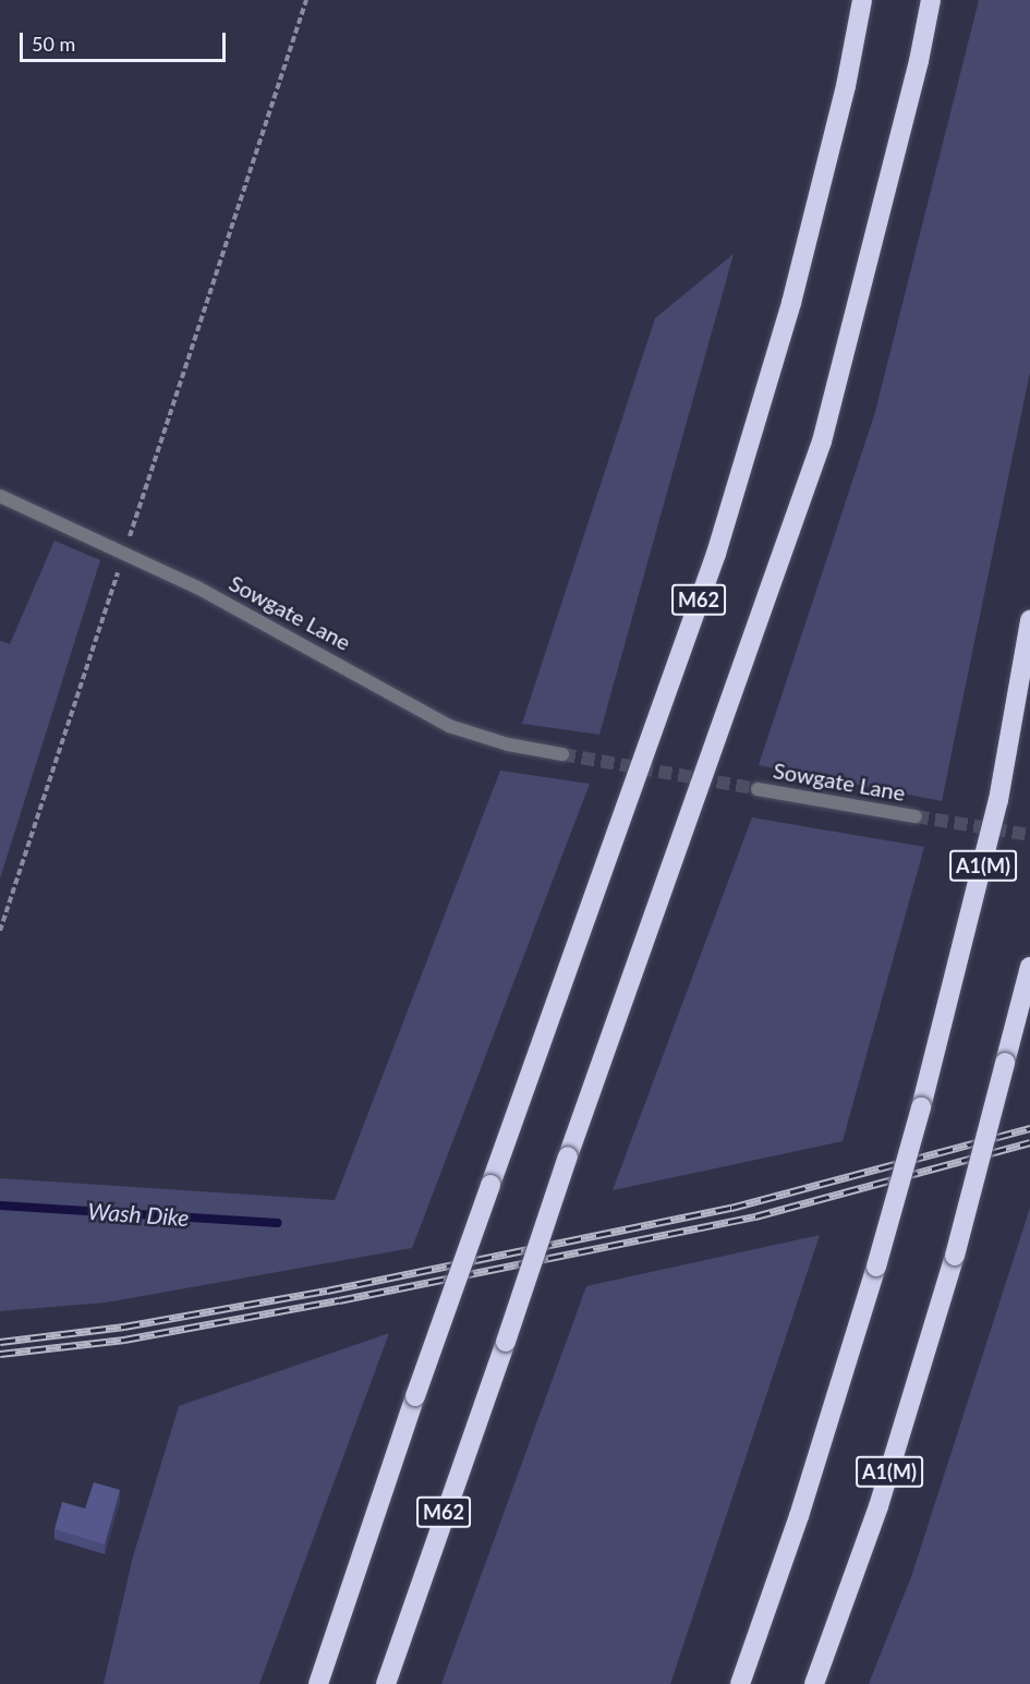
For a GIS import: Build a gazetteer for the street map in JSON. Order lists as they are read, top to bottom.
{
  "streets": {
    "highway": ["M62", "A1(M)"],
    "street": ["Sowgate Lane"]
  },
  "water": ["Wash Dike"],
  "scale_bar": "50 m"
}
